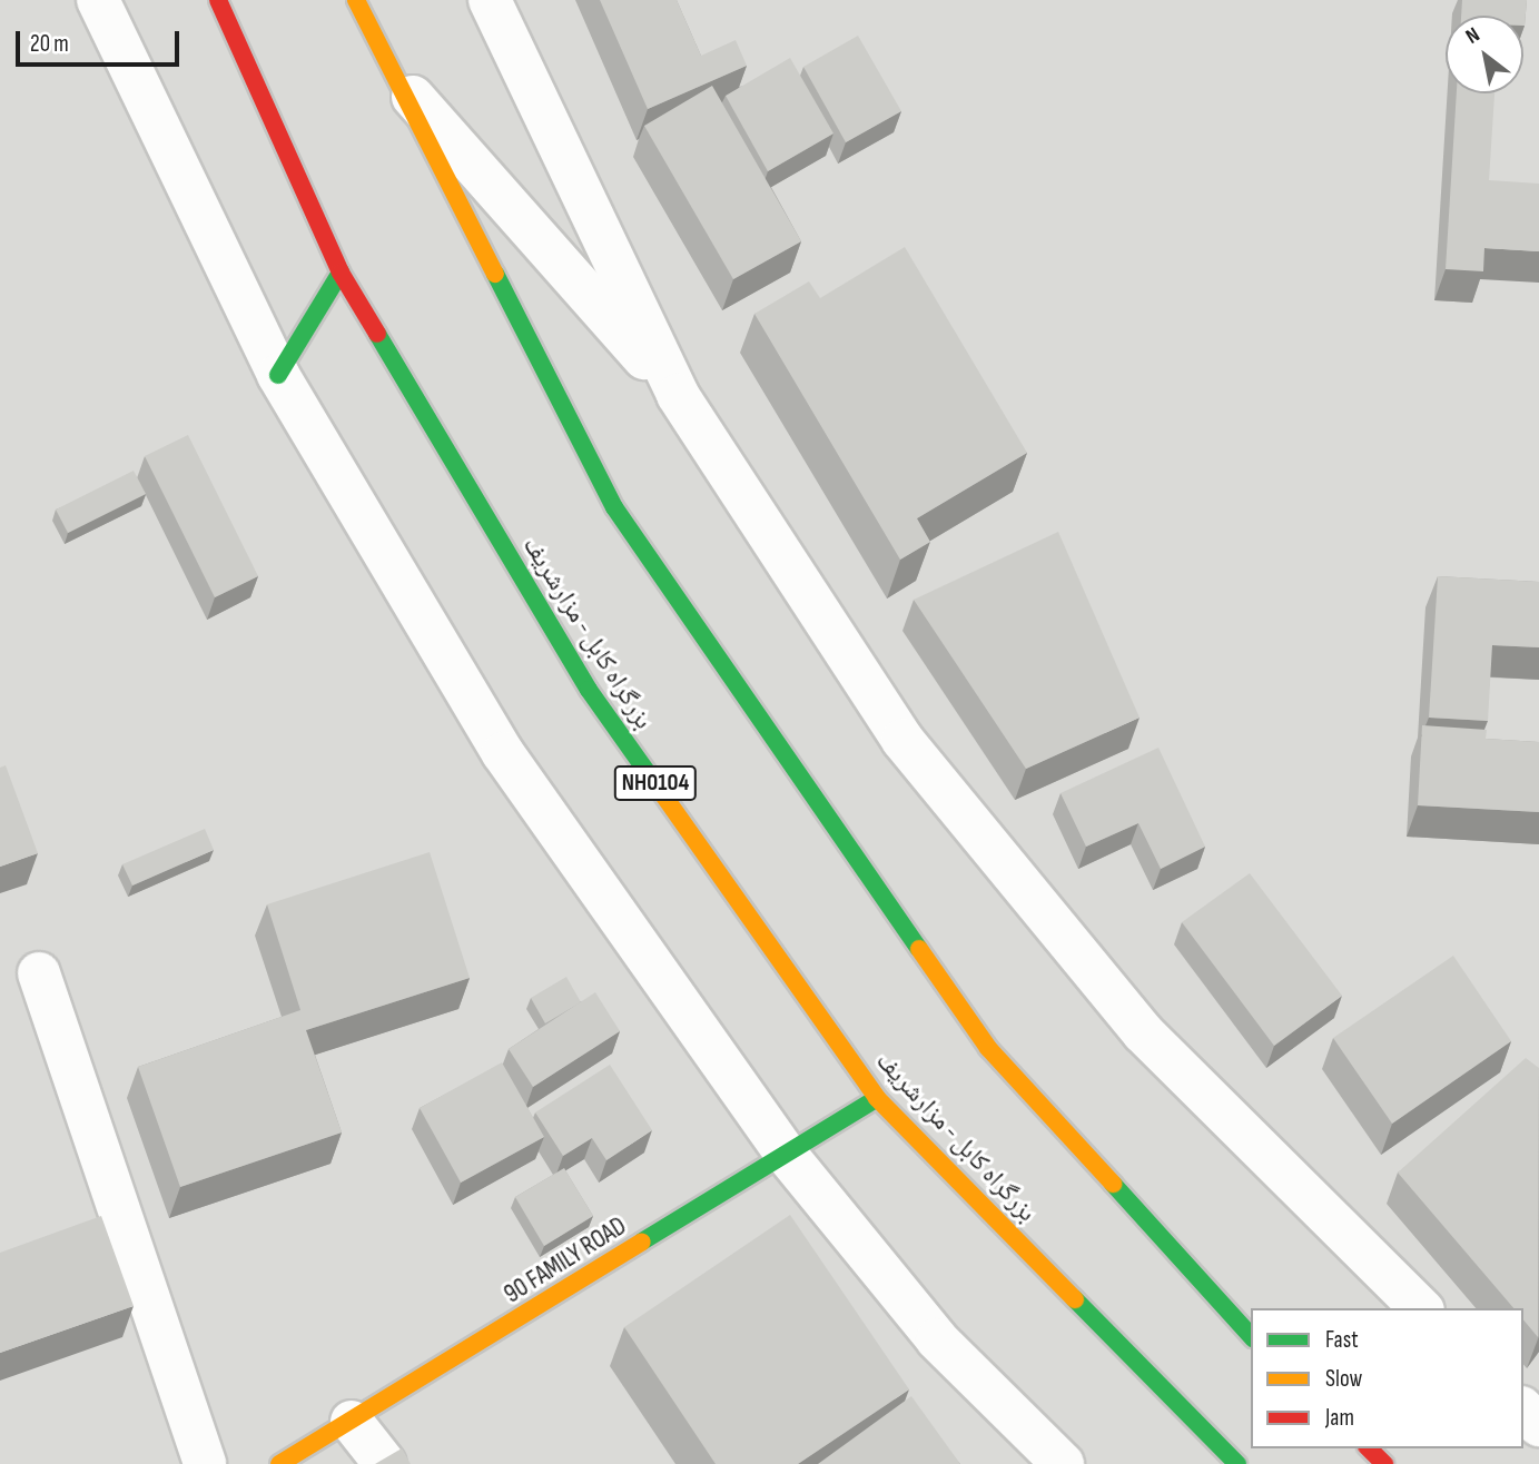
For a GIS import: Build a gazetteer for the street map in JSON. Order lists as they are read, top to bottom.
{
  "streets": {
    "main road": ["بزرگراه کابل - مزارشریف", "NH0104", "90 FAMILY ROAD"]
  },
  "crossings": [
    ["بزرگراه کابل - مزارشریف", "90 FAMILY ROAD"]
  ],
  "legend": ["Fast", "Slow", "Jam"],
  "scale_bar": "20 m",
  "north": "top left"
}
